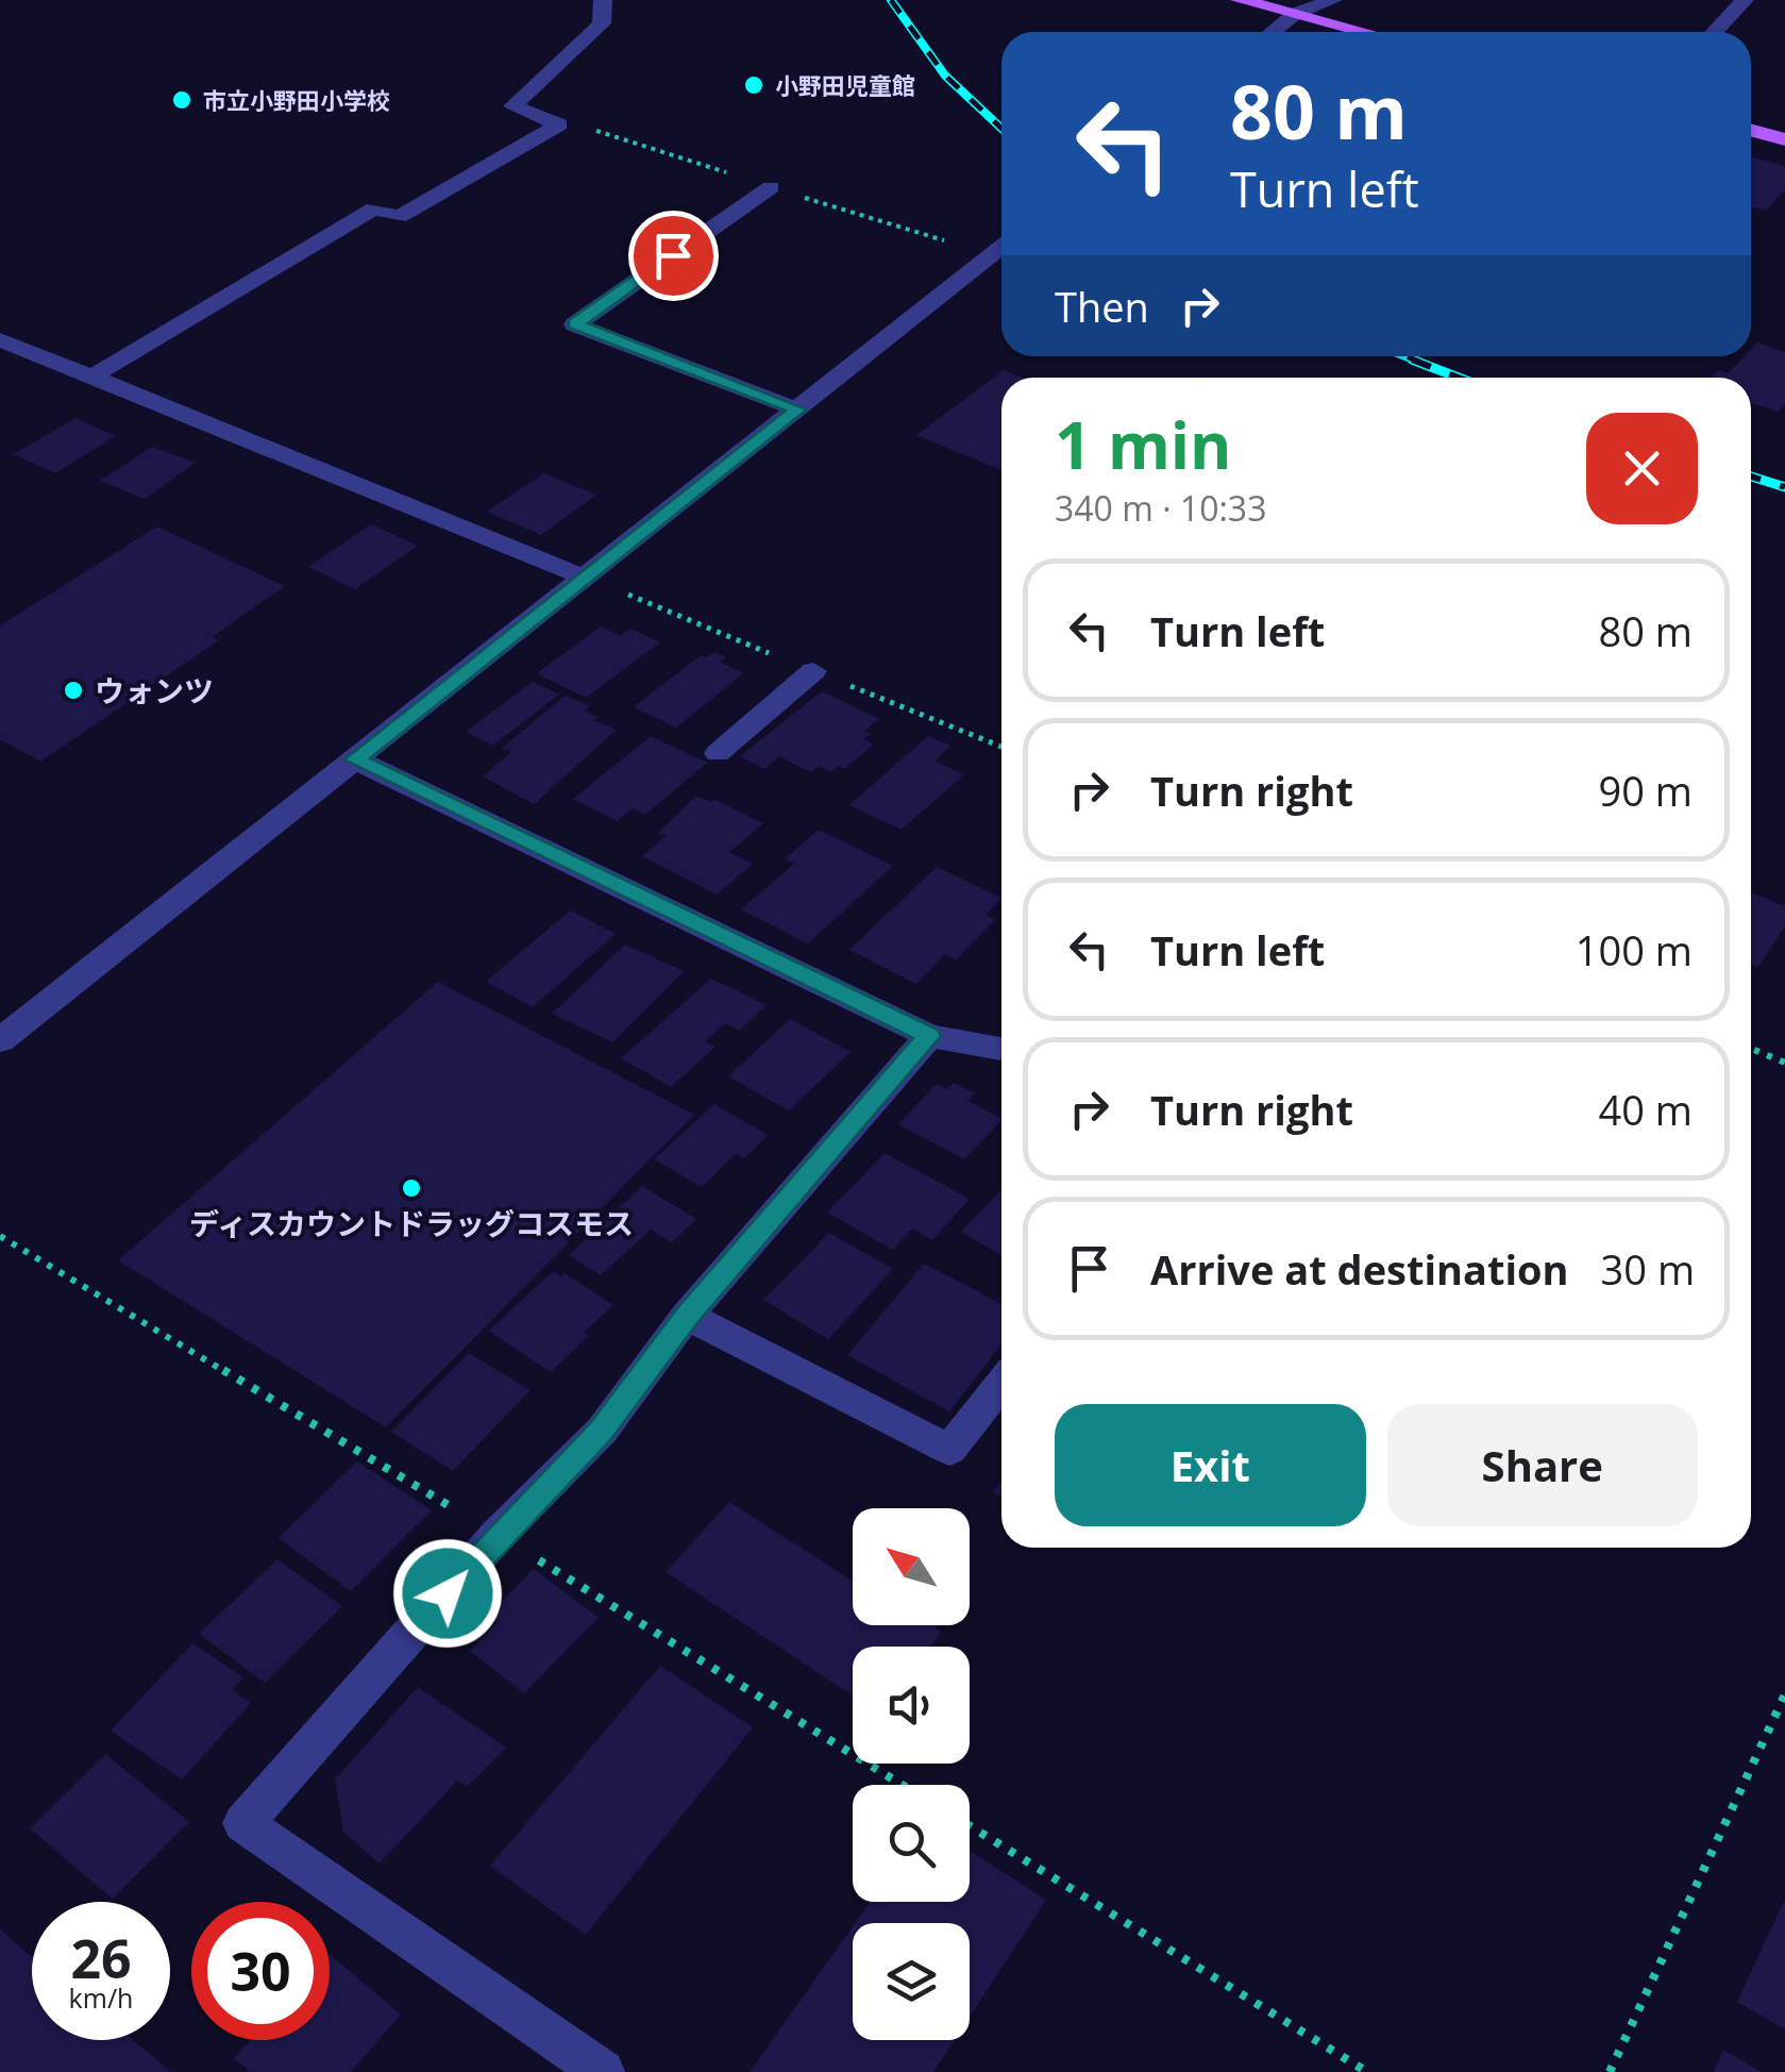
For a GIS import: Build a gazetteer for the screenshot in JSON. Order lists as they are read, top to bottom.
{
  "places": [
    "小野田児童館",
    "市立小野田小学校",
    "ウォンツ",
    "ディスカウントドラッグコスモス"
  ],
  "north": "top left",
  "page": {
    "turn": ["80 m", "Turn left"],
    "then": "Then",
    "heading": ["1 min", "340 m · 10:33"],
    "list": [
      {
        "name": "Turn left",
        "value": "80 m"
      },
      {
        "name": "Turn right",
        "value": "90 m"
      },
      {
        "name": "Turn left",
        "value": "100 m"
      },
      {
        "name": "Turn right",
        "value": "40 m"
      },
      {
        "name": "Arrive at destination",
        "value": "30 m"
      }
    ],
    "buttons": ["Exit", "Share"],
    "speed": "26 km/h",
    "limit": "30"
  }
}
